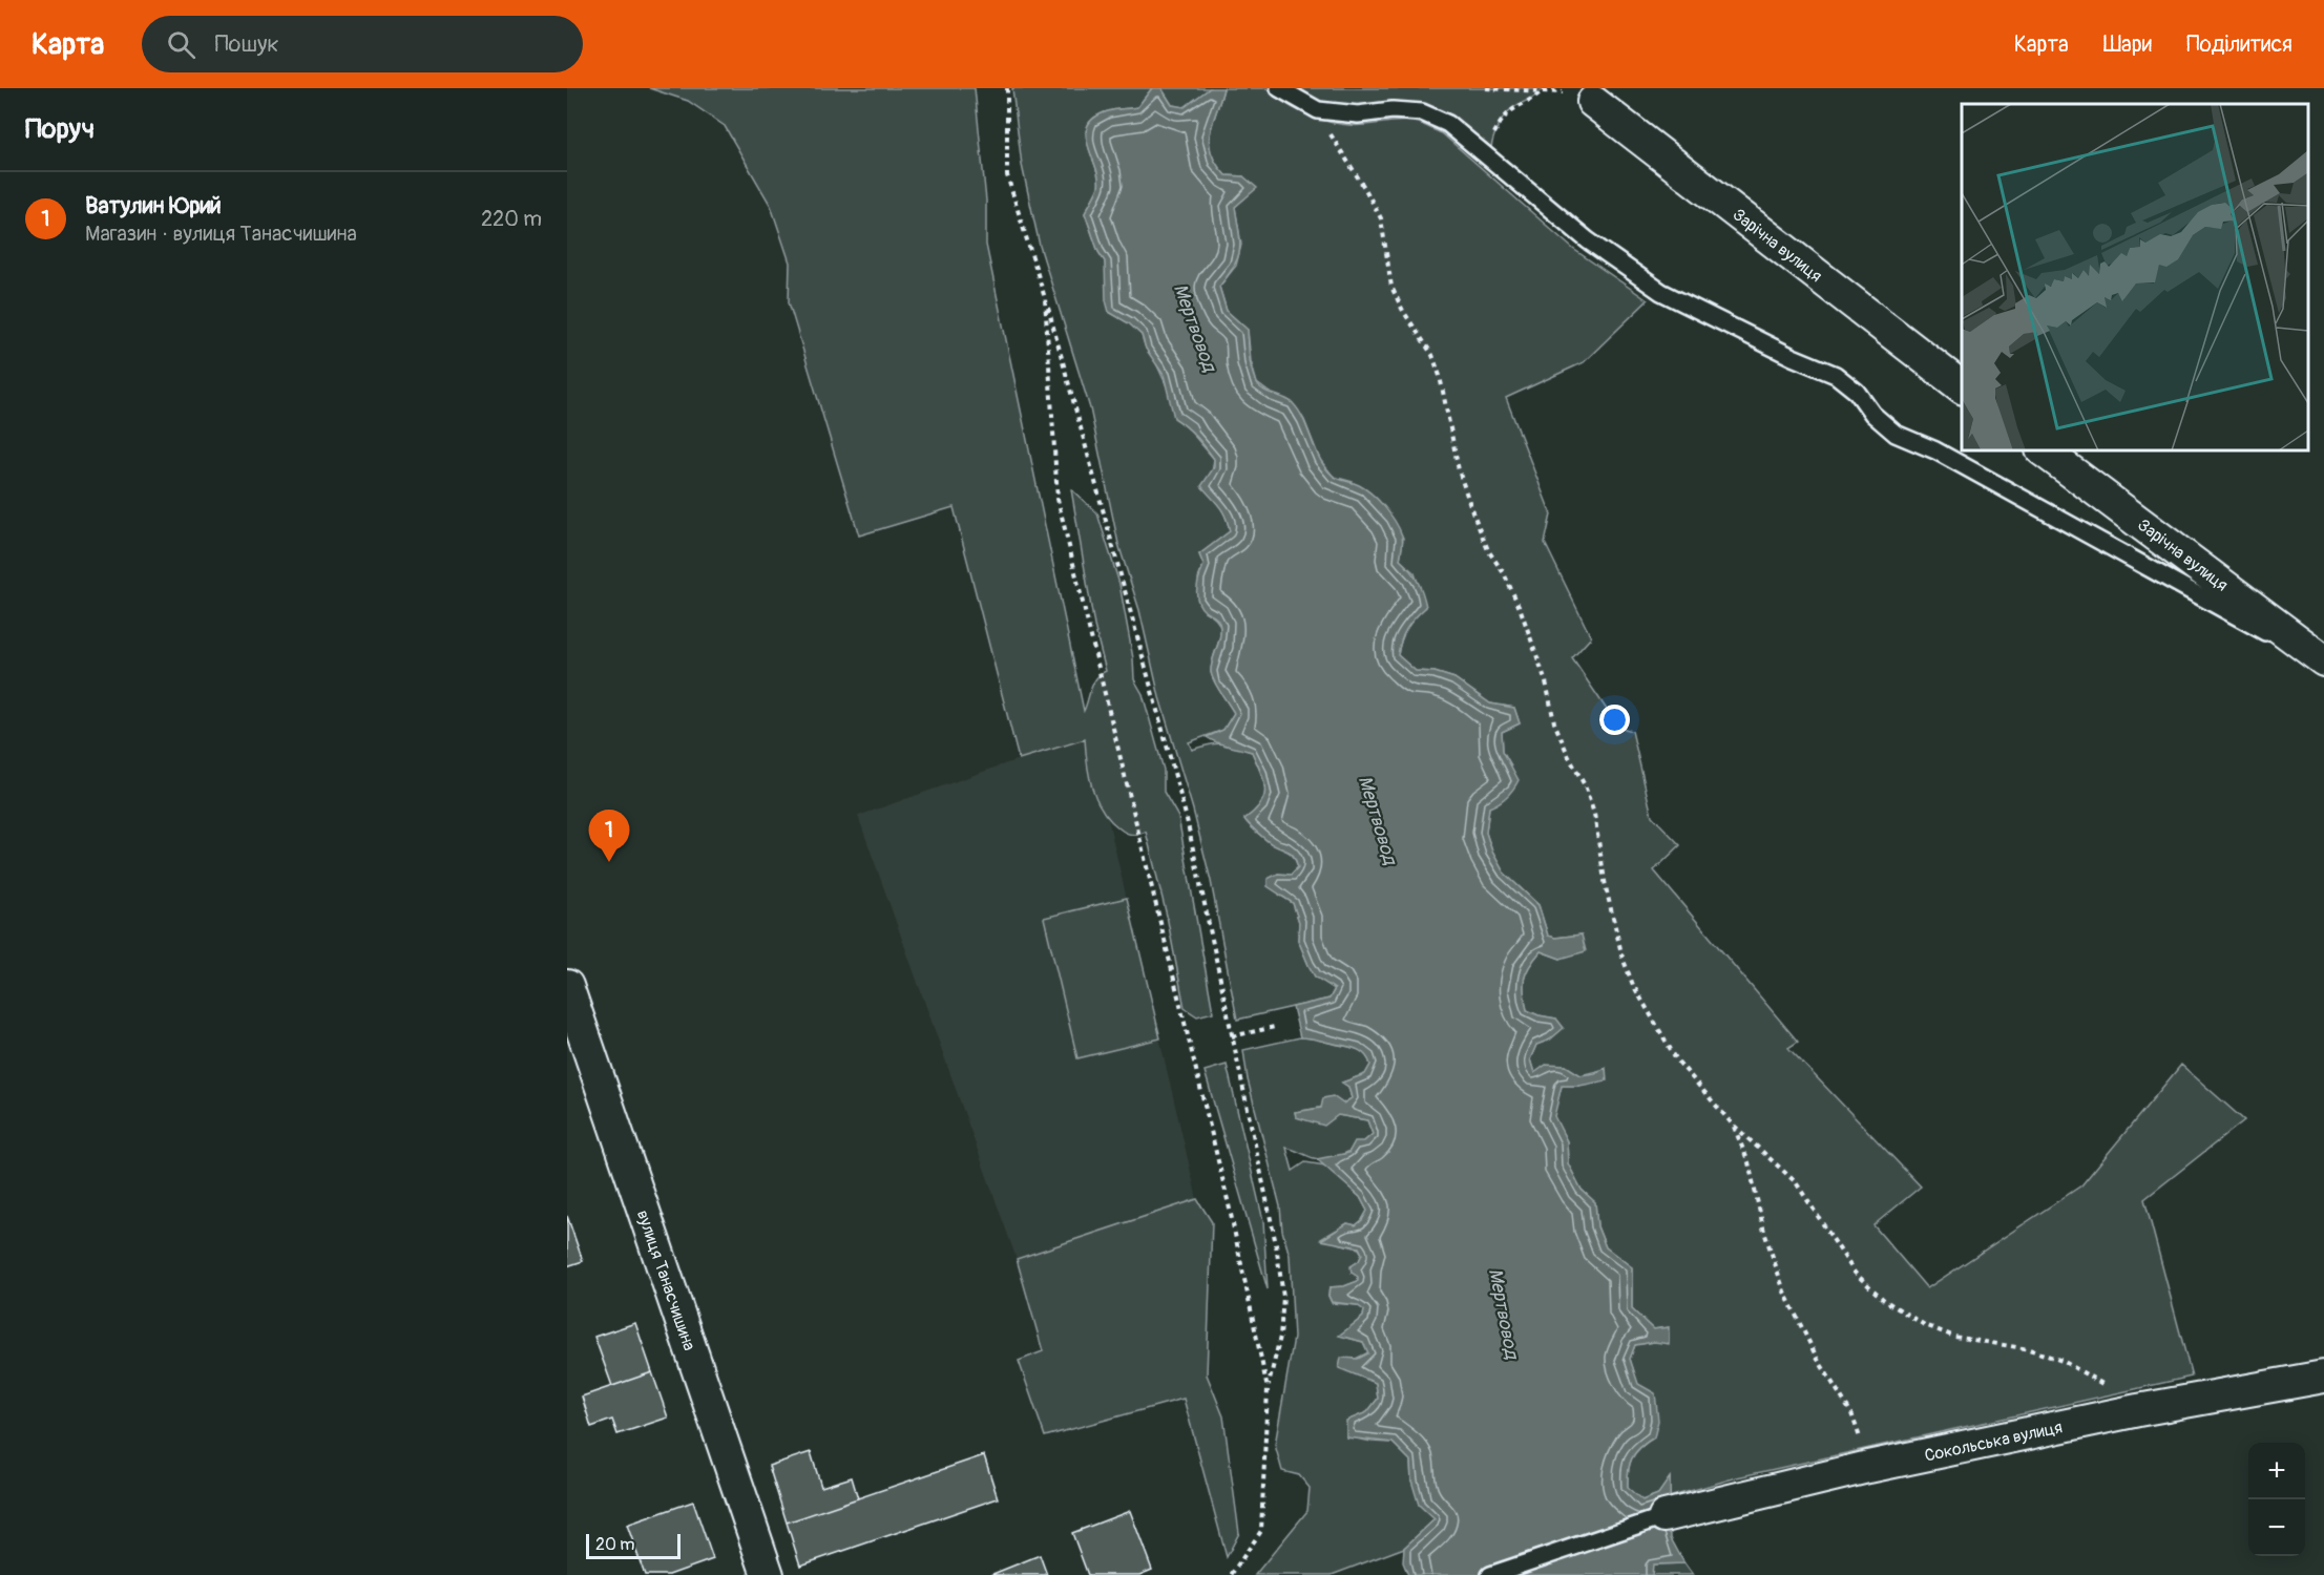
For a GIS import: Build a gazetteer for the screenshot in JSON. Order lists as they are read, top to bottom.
{
  "streets": {
    "street": ["Зарічна вулиця", "вулиця Танасчишина", "Сокольська вулиця"]
  },
  "water": ["Мертвовод"],
  "scale_bar": "20 m",
  "page": {
    "header": "Карта",
    "search": "Пошук",
    "nav": ["Карта", "Шари", "Поділитися"],
    "heading": "Поруч",
    "list": [
      {
        "mark": "1",
        "name": "Ватулин Юрий",
        "note": "Магазин · вулиця Танасчишина",
        "value": "220 m"
      }
    ],
    "pins": "1",
    "map_buttons": ["+", "−"],
    "scale": "20 m"
  }
}
